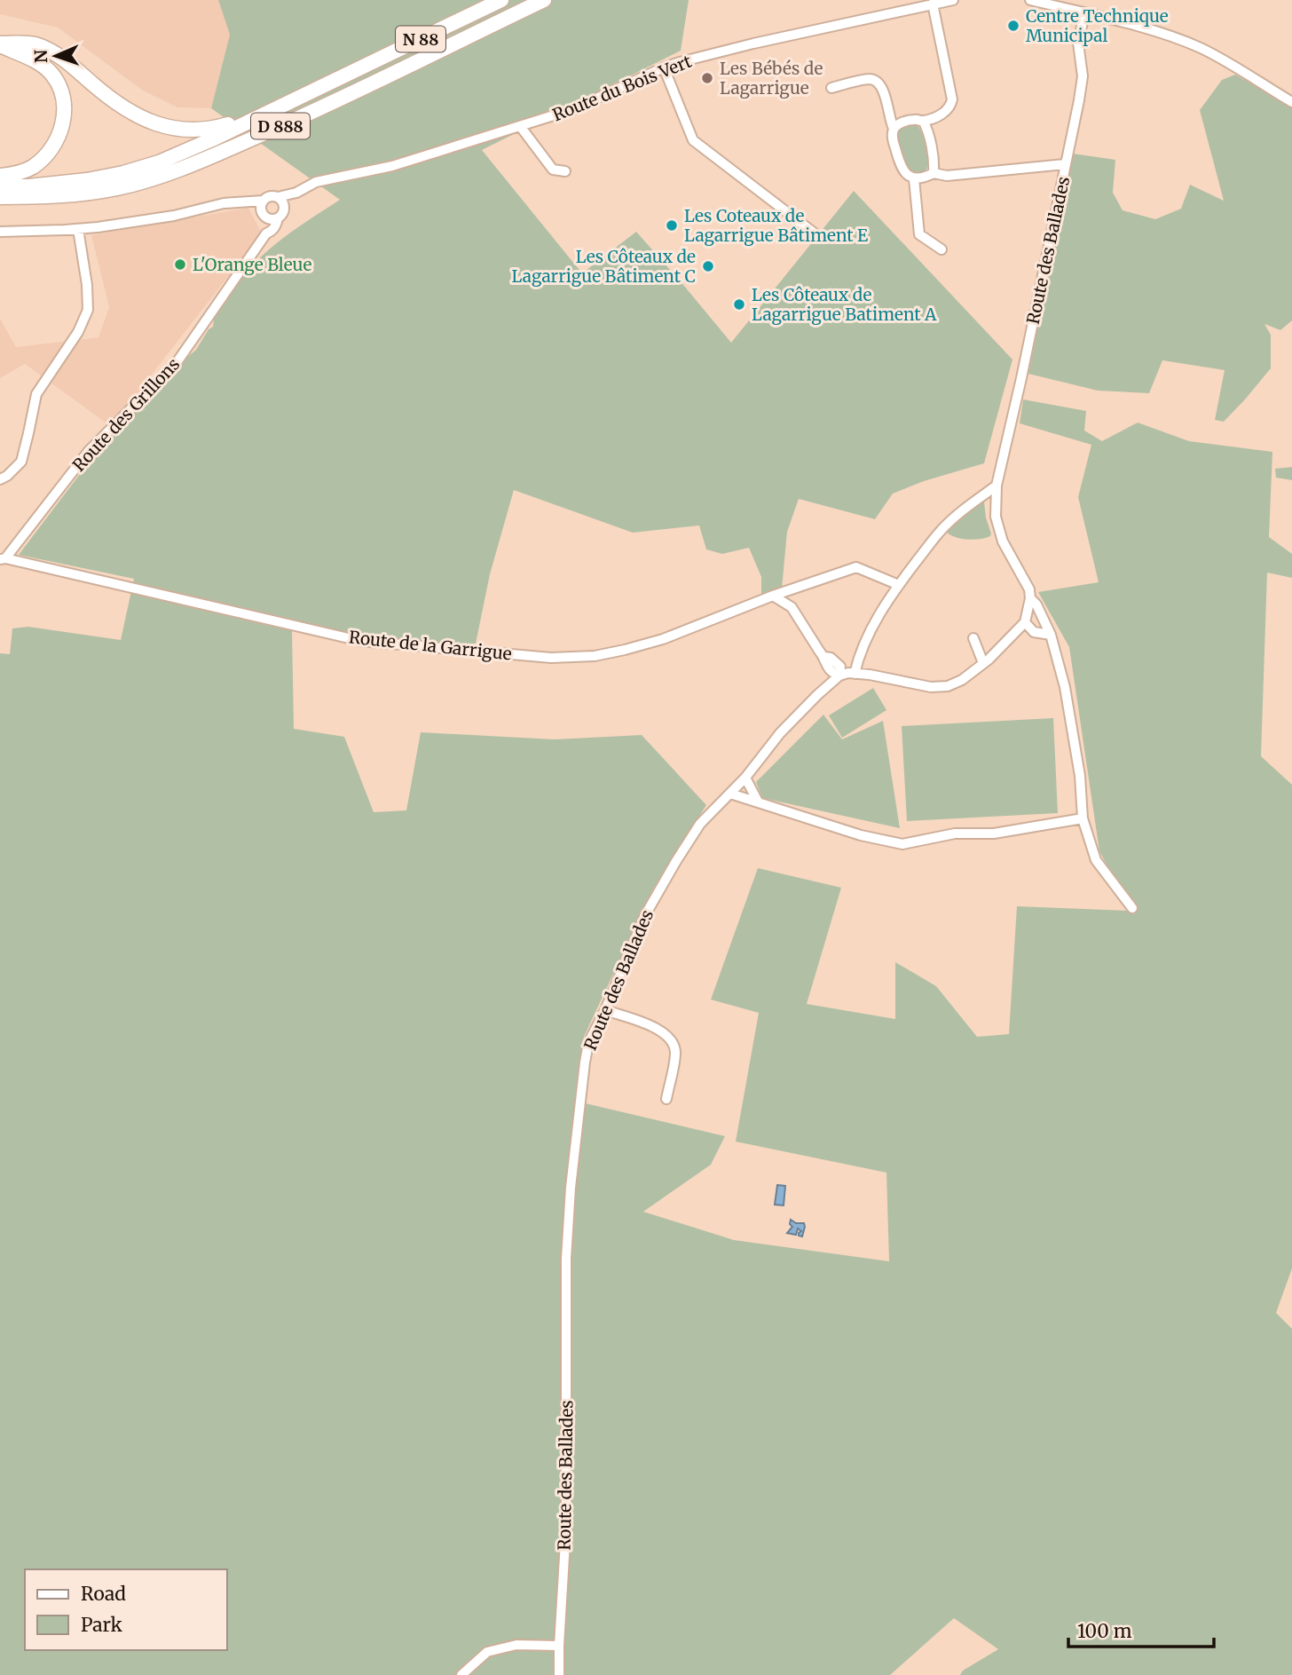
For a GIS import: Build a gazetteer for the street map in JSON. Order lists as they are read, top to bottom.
{
  "streets": {
    "highway": ["N 88", "D 888"],
    "street": [
      "Route du Bois Vert",
      "Route des Ballades",
      "Route des Grillons",
      "Route de la Garrigue"
    ]
  },
  "crossings": [
    ["N 88", "D 888"],
    ["Route du Bois Vert", "Route des Grillons"],
    ["Route des Grillons", "Route de la Garrigue"]
  ],
  "places": [
    "Centre Technique Municipal",
    "Les Bébés de Lagarrigue",
    "Les Coteaux de Lagarrigue Bâtiment E",
    "L'Orange Bleue",
    "Les Côteaux de Lagarrigue Bâtiment C",
    "Les Côteaux de Lagarrigue Batiment A"
  ],
  "legend": ["Road", "Park"],
  "scale_bar": "100 m",
  "north": "left"
}
